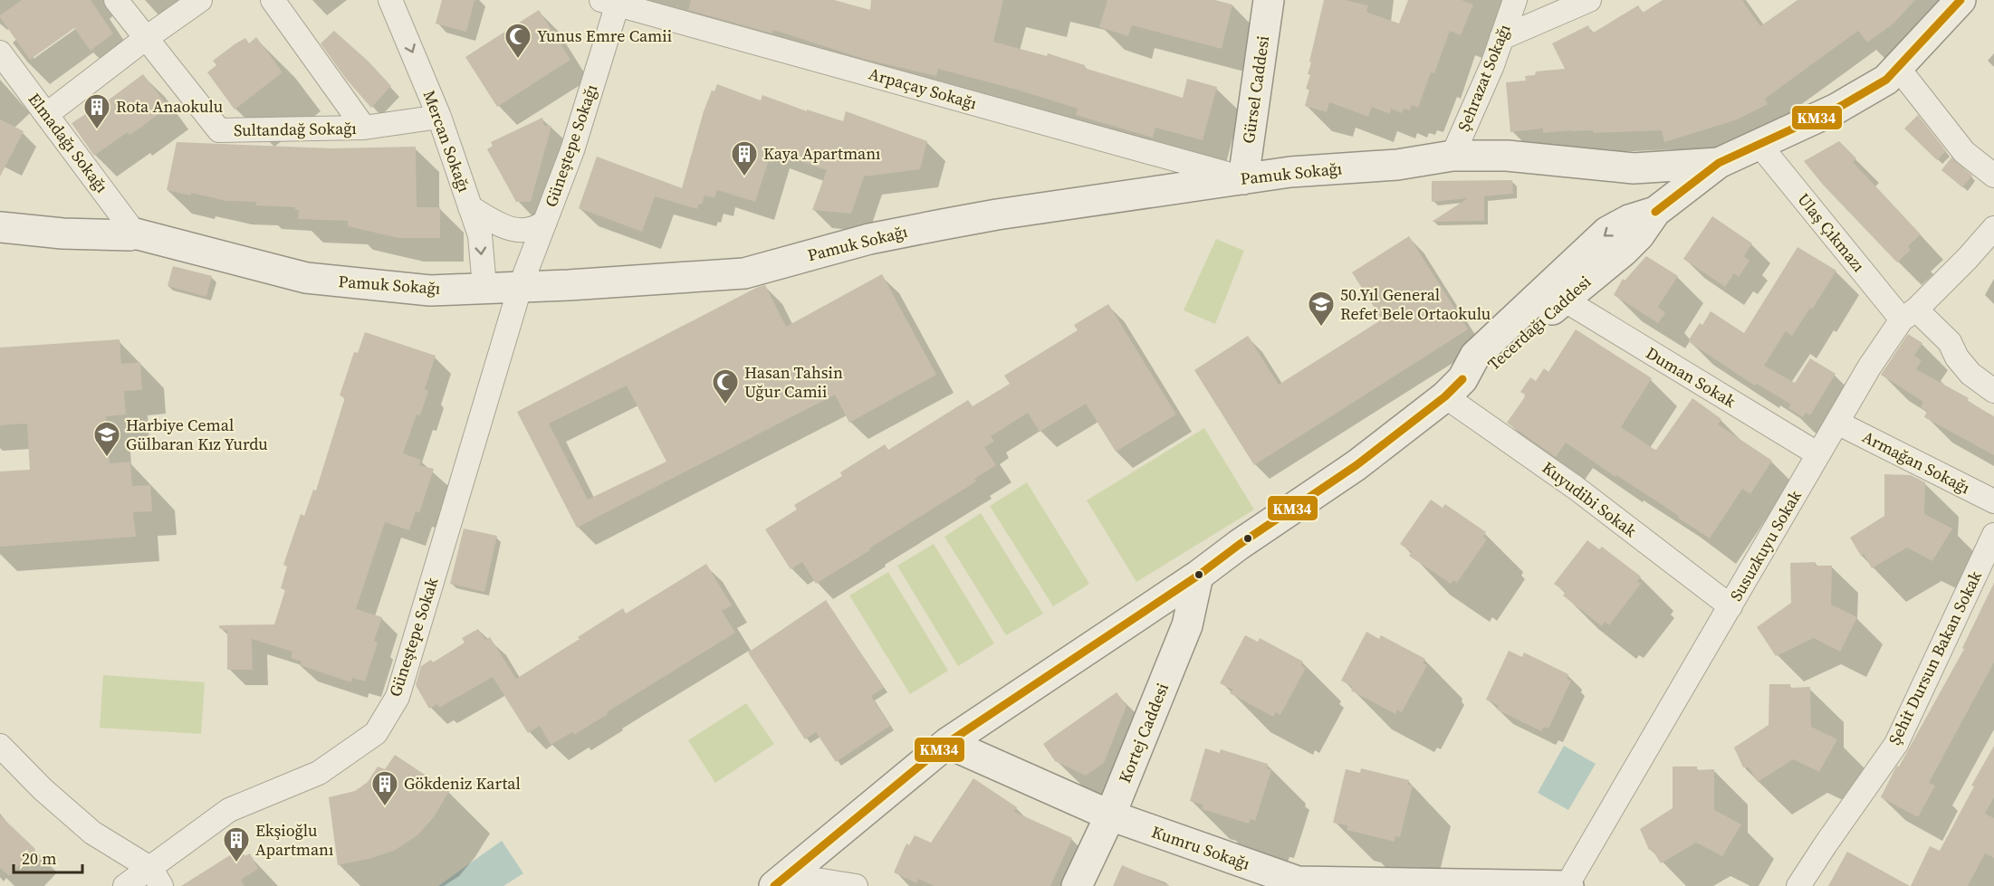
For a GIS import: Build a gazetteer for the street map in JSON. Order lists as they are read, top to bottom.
{
  "streets": {
    "street": [
      "Şehrazat Sokağı",
      "Arpaçay Sokağı",
      "Gürsel Caddesi",
      "Sultandağ Sokağı",
      "Mercan Sokağı",
      "Elmadağı Sokağı",
      "Güneştepe Sokağı",
      "Pamuk Sokağı",
      "Ulaş Çıkmazı",
      "Tecerdağı Caddesi",
      "Duman Sokak",
      "Armağan Sokağı",
      "Kuyudibi Sokak",
      "Susuzkuyu Sokak",
      "Güneştepe Sokak",
      "Şehit Dursun Bakan Sokak",
      "Kortej Caddesi",
      "Kumru Sokağı"
    ]
  },
  "crossings": [
    ["Şehrazat Sokağı", "Pamuk Sokağı"],
    ["Arpaçay Sokağı", "Gürsel Caddesi"],
    ["Arpaçay Sokağı", "Güneştepe Sokağı"],
    ["Arpaçay Sokağı", "Pamuk Sokağı"],
    ["Gürsel Caddesi", "Pamuk Sokağı"],
    ["Sultandağ Sokağı", "Mercan Sokağı"],
    ["Mercan Sokağı", "Pamuk Sokağı"],
    ["Elmadağı Sokağı", "Pamuk Sokağı"],
    ["Güneştepe Sokağı", "Pamuk Sokağı"],
    ["Güneştepe Sokağı", "Güneştepe Sokak"],
    ["Pamuk Sokağı", "Tecerdağı Caddesi"],
    ["Pamuk Sokağı", "Güneştepe Sokak"],
    ["Ulaş Çıkmazı", "Tecerdağı Caddesi"],
    ["Ulaş Çıkmazı", "Susuzkuyu Sokak"],
    ["Tecerdağı Caddesi", "Duman Sokak"],
    ["Tecerdağı Caddesi", "Kuyudibi Sokak"],
    ["Duman Sokak", "Susuzkuyu Sokak"],
    ["Armağan Sokağı", "Susuzkuyu Sokak"],
    ["Kuyudibi Sokak", "Susuzkuyu Sokak"],
    ["Susuzkuyu Sokak", "Kumru Sokağı"],
    ["Kortej Caddesi", "Kumru Sokağı"]
  ],
  "places": {
    "mosque": ["Yunus Emre Camii", "Hasan Tahsin Uğur Camii"],
    "building": [
      "Rota Anaokulu",
      "Kaya Apartmanı",
      "Gökdeniz Kartal",
      "Ekşioğlu Apartmanı"
    ],
    "school or university": ["50.Yıl General Refet Bele Ortaokulu", "Harbiye Cemal Gülbaran Kız Yurdu"]
  },
  "lines": ["transit line KM34"],
  "scale_bar": "20 m"
}
